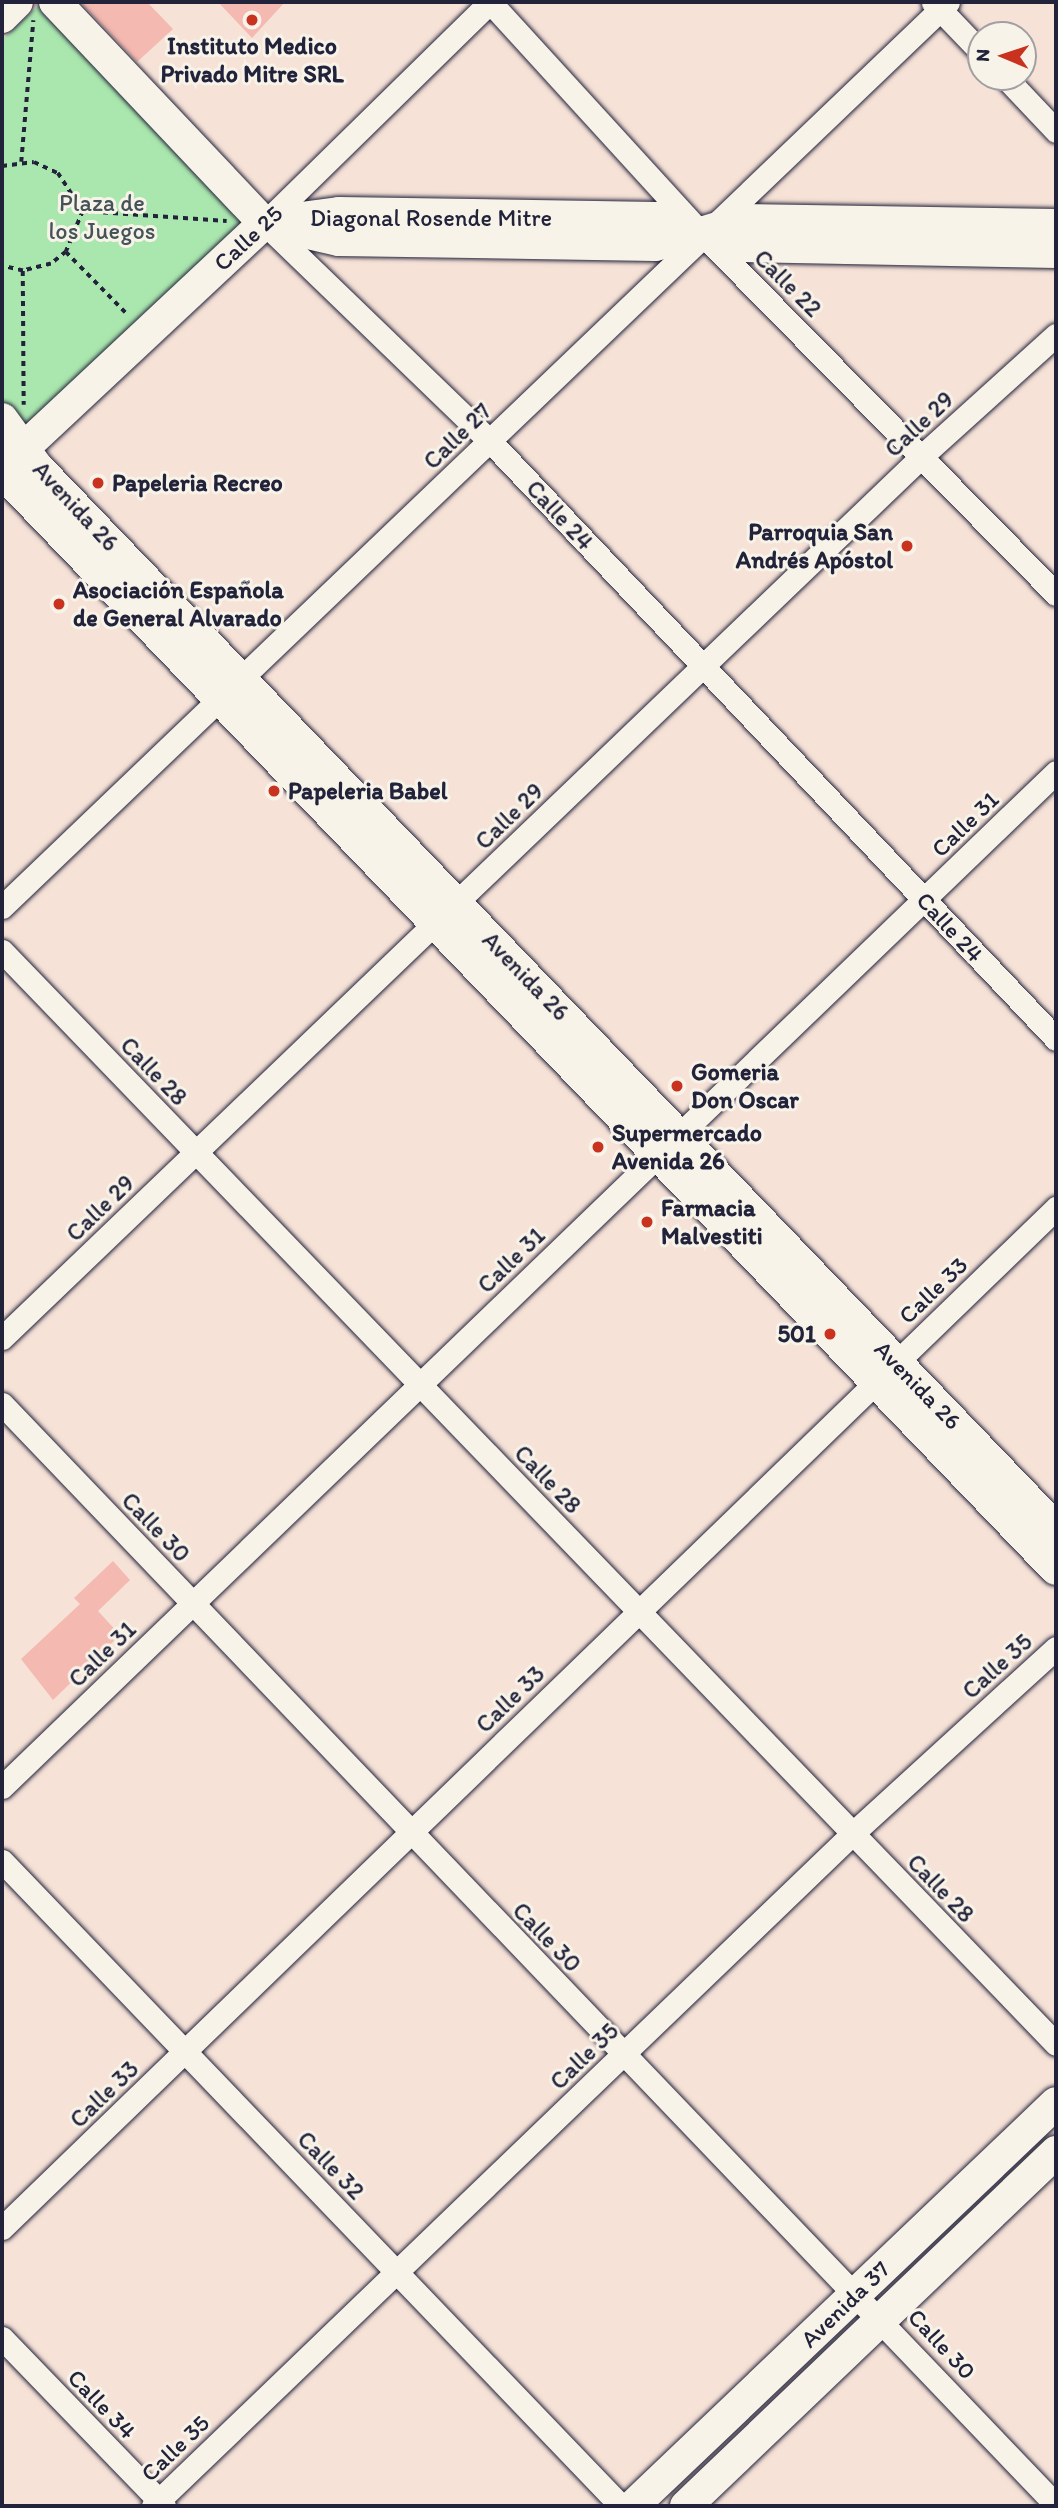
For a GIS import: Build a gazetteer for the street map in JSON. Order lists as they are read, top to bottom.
{
  "streets": {
    "main road": [
      "Diagonal Rosende Mitre",
      "Calle 25",
      "Avenida 26",
      "Calle 24",
      "Avenida 37"
    ],
    "street": [
      "Calle 22",
      "Calle 29",
      "Calle 27",
      "Calle 31",
      "Calle 28",
      "Calle 33",
      "Calle 30",
      "Calle 35",
      "Calle 32",
      "Calle 34"
    ]
  },
  "crossings": [
    ["Diagonal Rosende Mitre", "Calle 25"],
    ["Diagonal Rosende Mitre", "Calle 22"],
    ["Diagonal Rosende Mitre", "Calle 27"],
    ["Diagonal Rosende Mitre", "Calle 24"],
    ["Calle 25", "Calle 22"],
    ["Calle 25", "Avenida 26"],
    ["Calle 25", "Calle 24"],
    ["Calle 22", "Calle 29"],
    ["Calle 22", "Calle 27"],
    ["Calle 29", "Avenida 26"],
    ["Calle 29", "Calle 24"],
    ["Calle 29", "Calle 28"],
    ["Calle 27", "Avenida 26"],
    ["Calle 27", "Calle 24"],
    ["Avenida 26", "Calle 31"],
    ["Avenida 26", "Calle 33"],
    ["Calle 24", "Calle 31"],
    ["Calle 31", "Calle 28"],
    ["Calle 31", "Calle 30"],
    ["Calle 28", "Calle 33"],
    ["Calle 28", "Calle 35"],
    ["Calle 33", "Calle 30"],
    ["Calle 33", "Calle 32"],
    ["Calle 30", "Calle 35"],
    ["Calle 30", "Avenida 37"],
    ["Calle 35", "Calle 32"],
    ["Calle 35", "Calle 34"]
  ],
  "parks": ["Plaza de los Juegos"],
  "places": [
    "Instituto Medico Privado Mitre SRL",
    "Papeleria Recreo",
    "Parroquia San Andrés Apóstol",
    "Asociación Española de General Alvarado",
    "Papeleria Babel",
    "Gomeria Don Oscar",
    "Supermercado Avenida 26",
    "Farmacia Malvestiti",
    "501"
  ],
  "north": "left"
}
